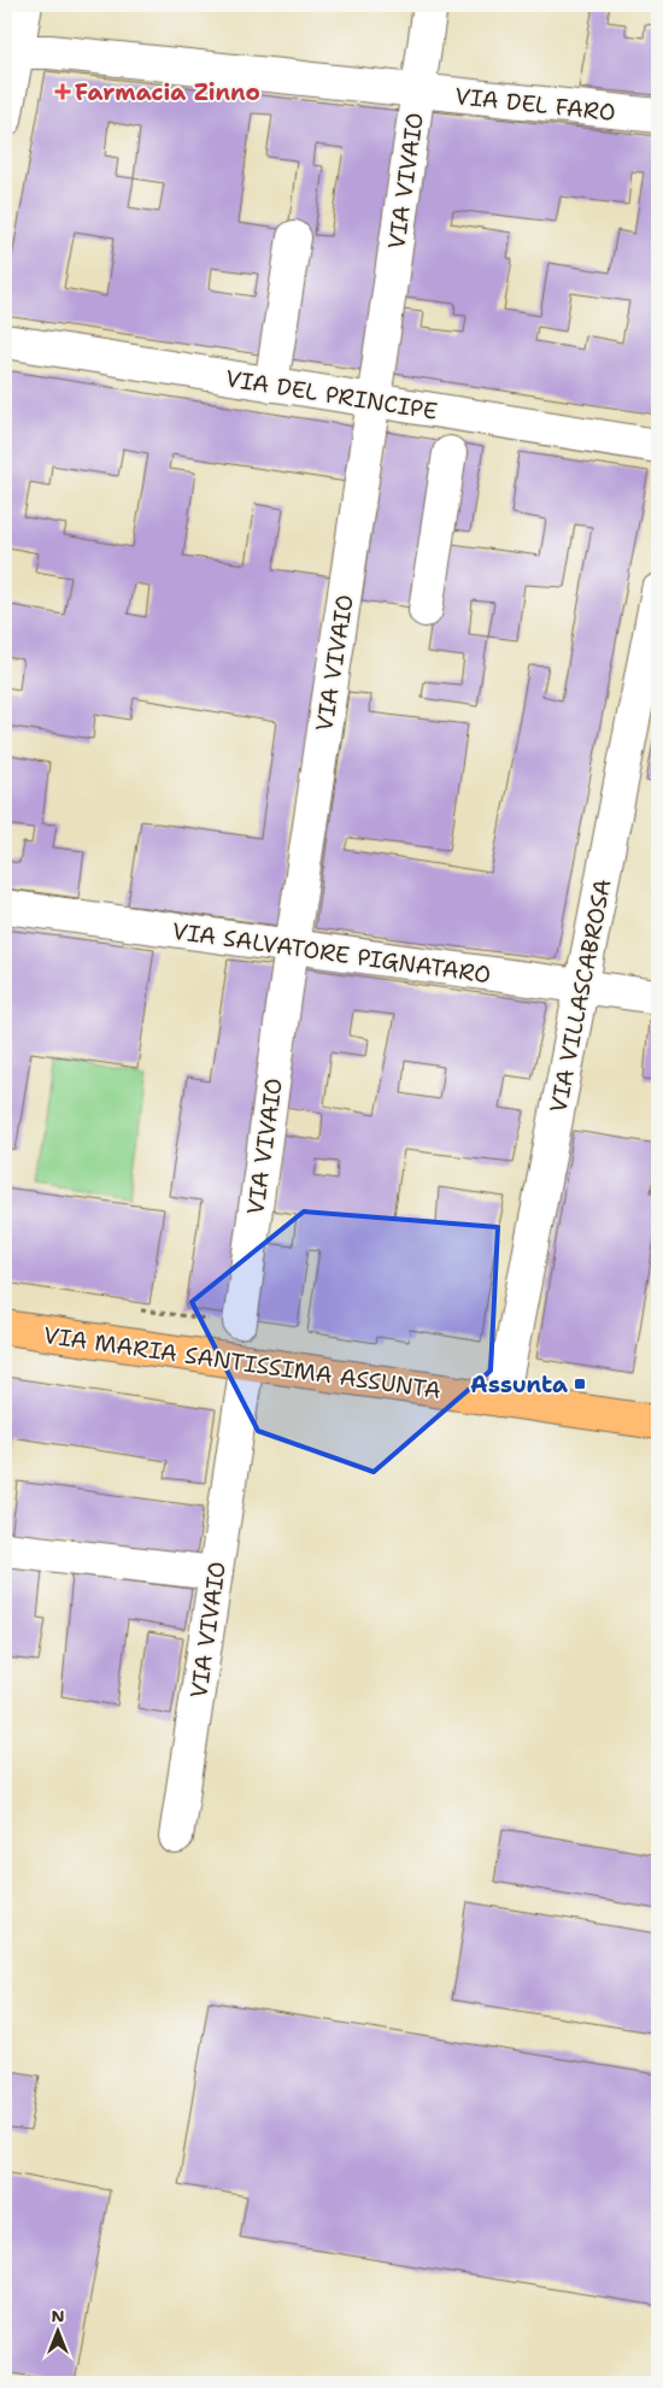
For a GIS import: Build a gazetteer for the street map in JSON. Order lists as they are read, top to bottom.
{
  "streets": {
    "main road": ["VIA MARIA SANTISSIMA ASSUNTA"],
    "street": [
      "VIA DEL FARO",
      "VIA VIVAIO",
      "VIA DEL PRINCIPE",
      "VIA SALVATORE PIGNATARO",
      "VIA VILLASCABROSA"
    ]
  },
  "crossings": [
    ["VIA DEL FARO", "VIA VIVAIO"],
    ["VIA VIVAIO", "VIA DEL PRINCIPE"],
    ["VIA VIVAIO", "VIA SALVATORE PIGNATARO"],
    ["VIA VIVAIO", "VIA MARIA SANTISSIMA ASSUNTA"],
    ["VIA SALVATORE PIGNATARO", "VIA VILLASCABROSA"],
    ["VIA VILLASCABROSA", "VIA MARIA SANTISSIMA ASSUNTA"]
  ],
  "places": {
    "health": ["Farmacia Zinno"],
    "transit": ["Assunta"]
  },
  "north": "top"
}
